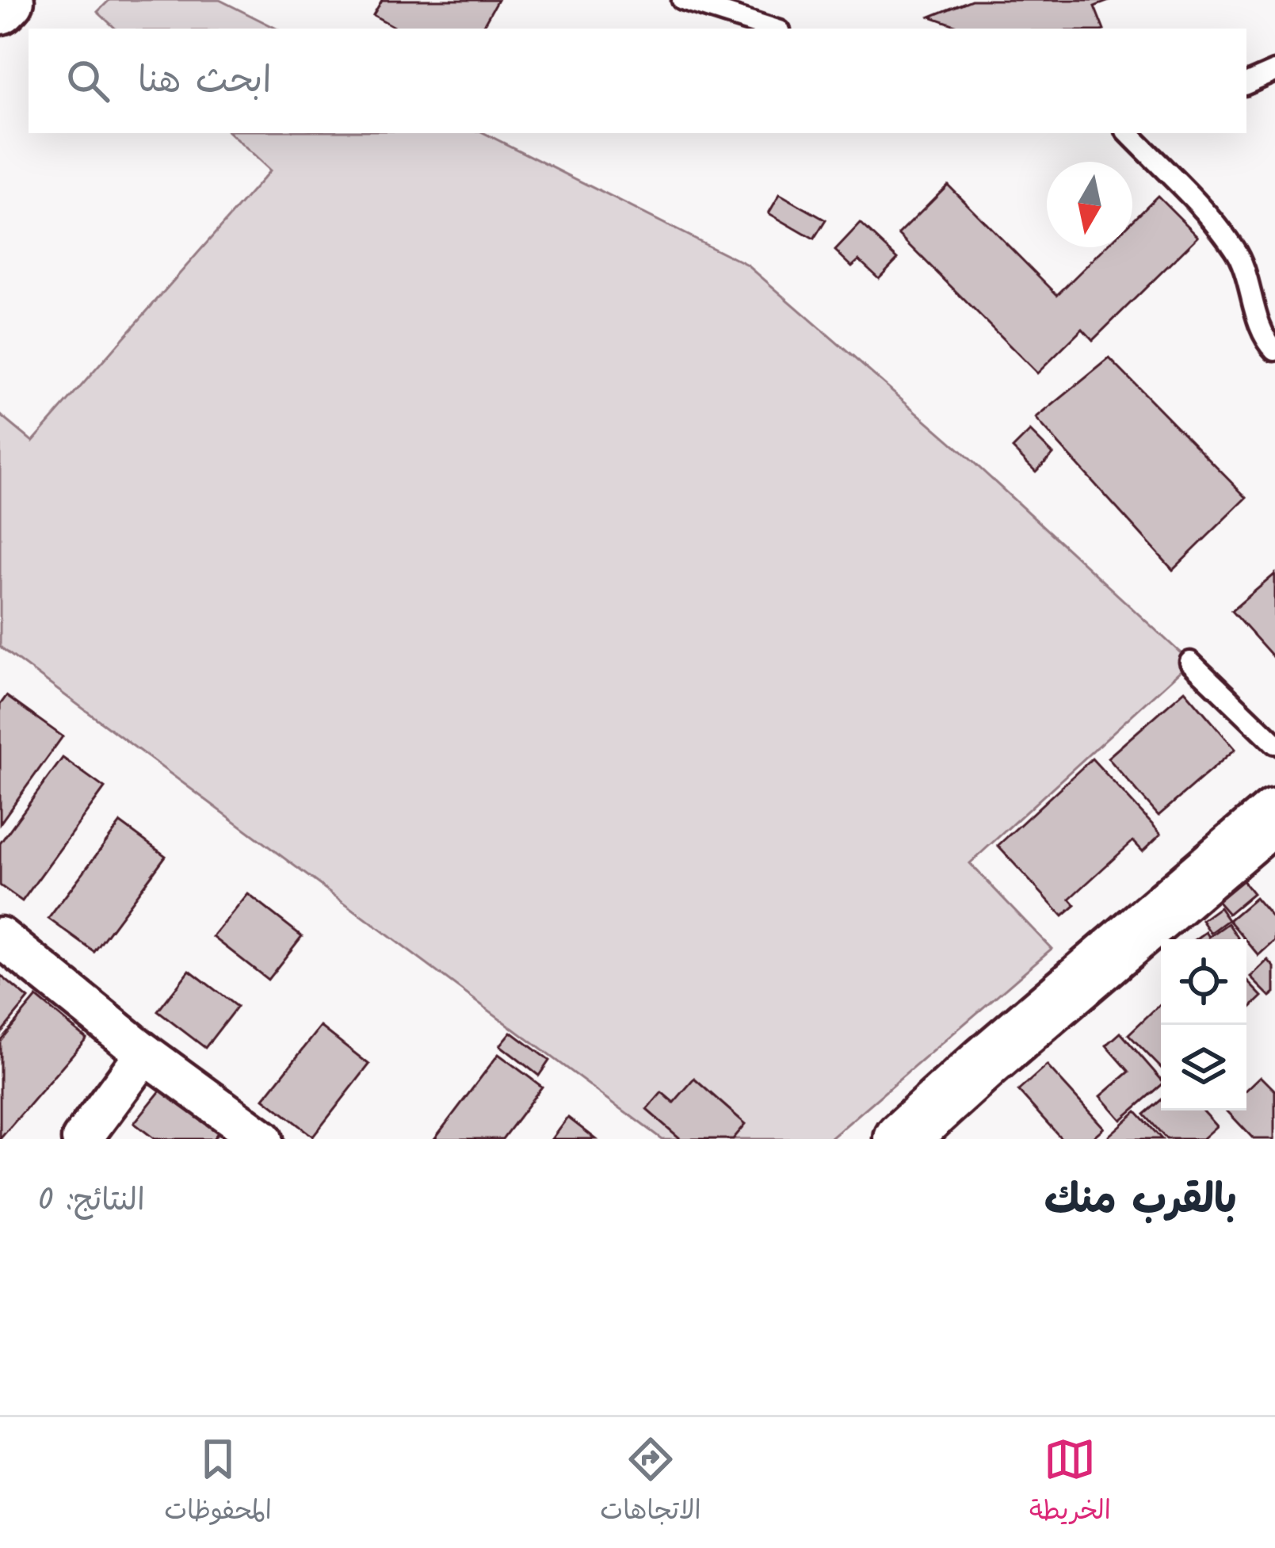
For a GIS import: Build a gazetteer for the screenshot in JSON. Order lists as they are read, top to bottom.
{
  "north": "bottom",
  "page": {
    "search": "ابحث هنا",
    "heading": ["بالقرب منك", "النتائج: 0"],
    "nav": ["الخريطة", "الاتجاهات", "المحفوظات"]
  }
}
